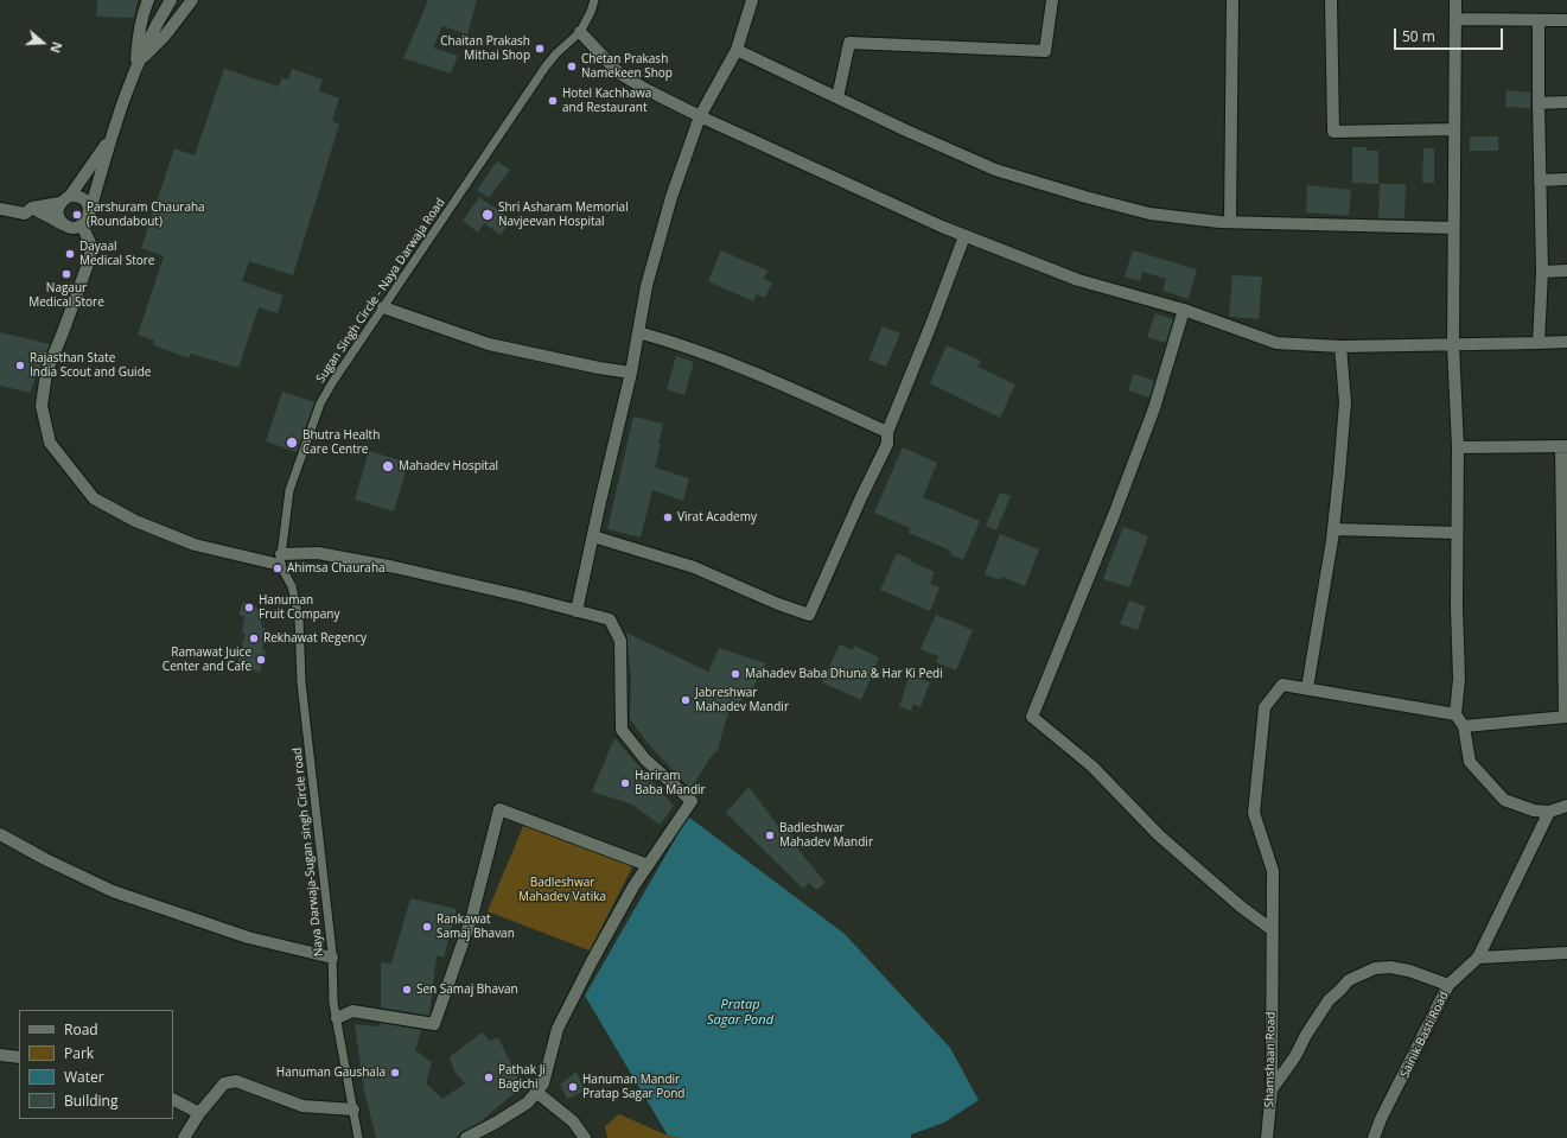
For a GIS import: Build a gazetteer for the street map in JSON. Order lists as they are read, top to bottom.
{
  "streets": {
    "street": ["Sainik Basti Road", "Shamshaan Road"],
    "lane": ["Sugan Singh Circle - Naya Darwaja Road", "Naya Darwaja-Sugan singh Circle road"]
  },
  "crossings": [
    ["Sugan Singh Circle - Naya Darwaja Road", "Naya Darwaja-Sugan singh Circle road"]
  ],
  "water": ["Pratap Sagar Pond"],
  "parks": ["Badleshwar Mahadev Vatika"],
  "places": [
    "Chaitan Prakash Mithai Shop",
    "Chetan Prakash Namekeen Shop",
    "Hotel Kachhawa and Restaurant",
    "Parshuram Chauraha (Roundabout)",
    "Shri Asharam Memorial Navjeevan Hospital",
    "Dayaal Medical Store",
    "Nagaur Medical Store",
    "Rajasthan State India Scout and Guide",
    "Bhutra Health Care Centre",
    "Mahadev Hospital",
    "Virat Academy",
    "Ahimsa Chauraha",
    "Hanuman Fruit Company",
    "Rekhawat Regency",
    "Ramawat Juice Center and Cafe",
    "Mahadev Baba Dhuna & Har Ki Pedi",
    "Jabreshwar Mahadev Mandir",
    "Hariram Baba Mandir",
    "Badleshwar Mahadev Mandir",
    "Rankawat Samaj Bhavan",
    "Sen Samaj Bhavan",
    "Hanuman Gaushala",
    "Pathak Ji Bagichi",
    "Hanuman Mandir Pratap Sagar Pond"
  ],
  "legend": [
    "Road",
    "Park",
    "Water",
    "Building"
  ],
  "scale_bar": "50 m",
  "north": "right"
}
